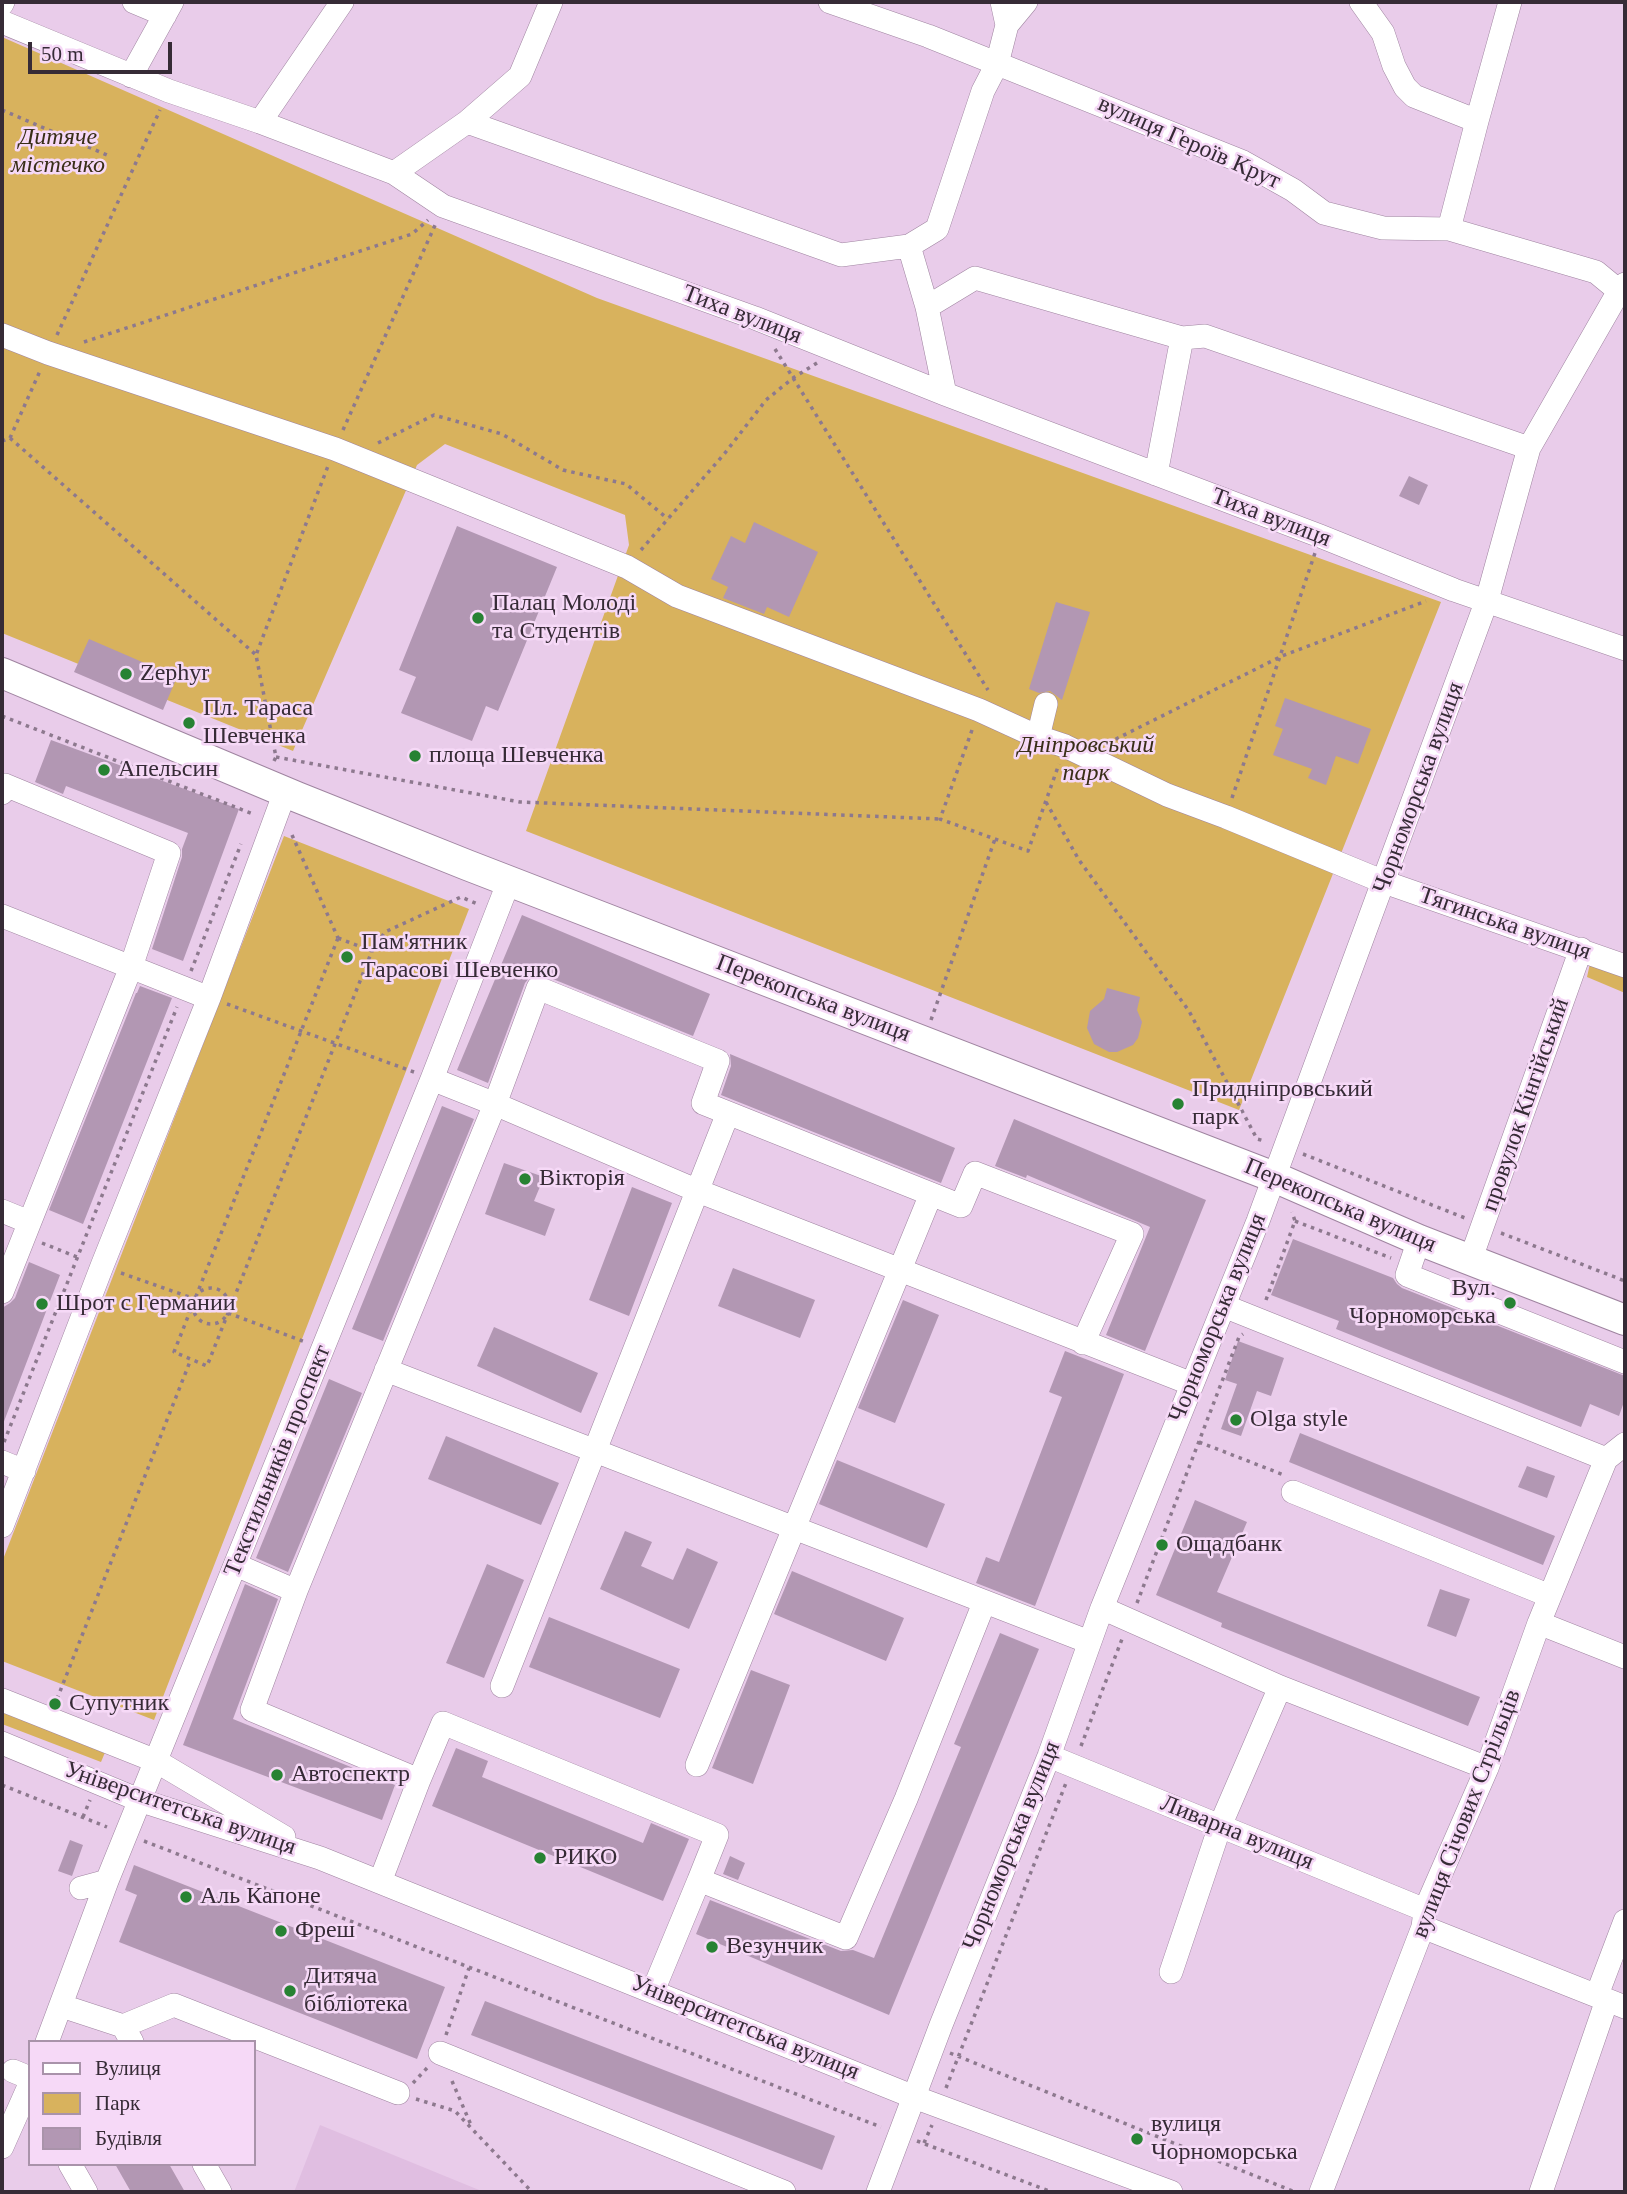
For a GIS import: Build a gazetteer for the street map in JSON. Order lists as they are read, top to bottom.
{
  "streets": {
    "main road": ["Перекопська вулиця"],
    "street": [
      "вулиця Героїв Крут",
      "Тиха вулиця",
      "Чорноморська вулиця",
      "Тягинська вулиця",
      "провулок Кінгійський",
      "Текстильників проспект",
      "Університетська вулиця",
      "вулиця Січових Стрільців",
      "Ливарна вулиця"
    ]
  },
  "crossings": [
    ["вулиця Героїв Крут", "Чорноморська вулиця"],
    ["Тиха вулиця", "Чорноморська вулиця"],
    ["Чорноморська вулиця", "Тягинська вулиця"],
    ["Чорноморська вулиця", "Перекопська вулиця"],
    ["Чорноморська вулиця", "Університетська вулиця"],
    ["Чорноморська вулиця", "Ливарна вулиця"],
    ["Тягинська вулиця", "провулок Кінгійський"],
    ["Перекопська вулиця", "провулок Кінгійський"],
    ["Перекопська вулиця", "Текстильників проспект"],
    ["Текстильників проспект", "Університетська вулиця"],
    ["вулиця Січових Стрільців", "Ливарна вулиця"]
  ],
  "parks": ["Дитяче містечко", "Дніпровський парк"],
  "places": [
    "Палац Молоді та Студентів",
    "Zephyr",
    "Пл. Тараса Шевченка",
    "площа Шевченка",
    "Апельсин",
    "Пам'ятник Тарасові Шевченко",
    "Придніпровський парк",
    "Вікторія",
    "Вул. Чорноморська",
    "Шрот с Германии",
    "Olga style",
    "Ощадбанк",
    "Супутник",
    "Автоспектр",
    "РИКО",
    "Аль Капоне",
    "Фреш",
    "Везунчик",
    "Дитяча бібліотека",
    "вулиця Чорноморська"
  ],
  "legend": ["Вулиця", "Парк", "Будівля"],
  "scale_bar": "50 m"
}
